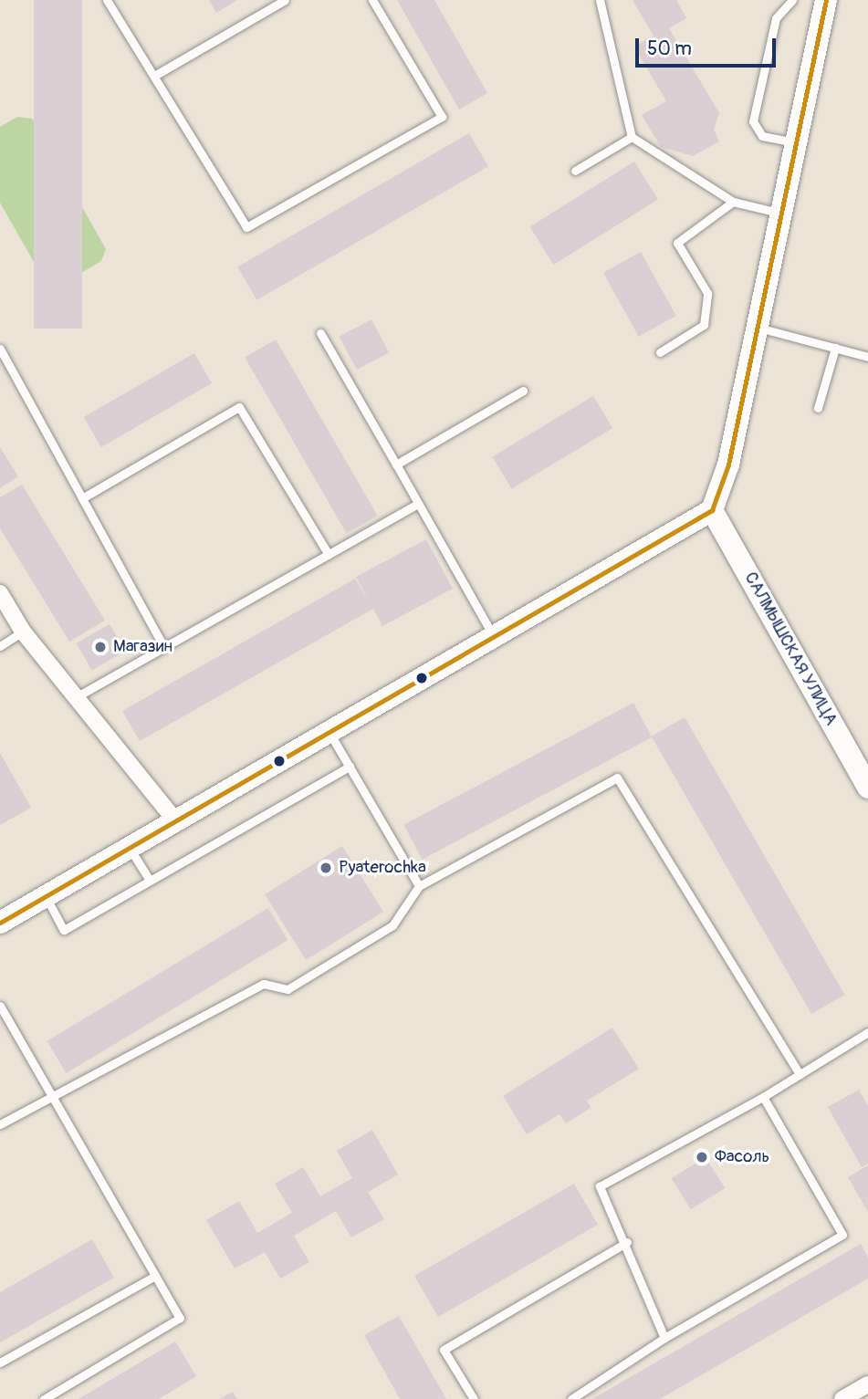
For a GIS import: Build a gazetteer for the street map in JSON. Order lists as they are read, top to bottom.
{
  "streets": {
    "main road": ["САЛМЫШСКАЯ УЛИЦА"]
  },
  "places": ["Магазин", "Pyaterochka", "Фасоль"],
  "scale_bar": "50 m"
}
